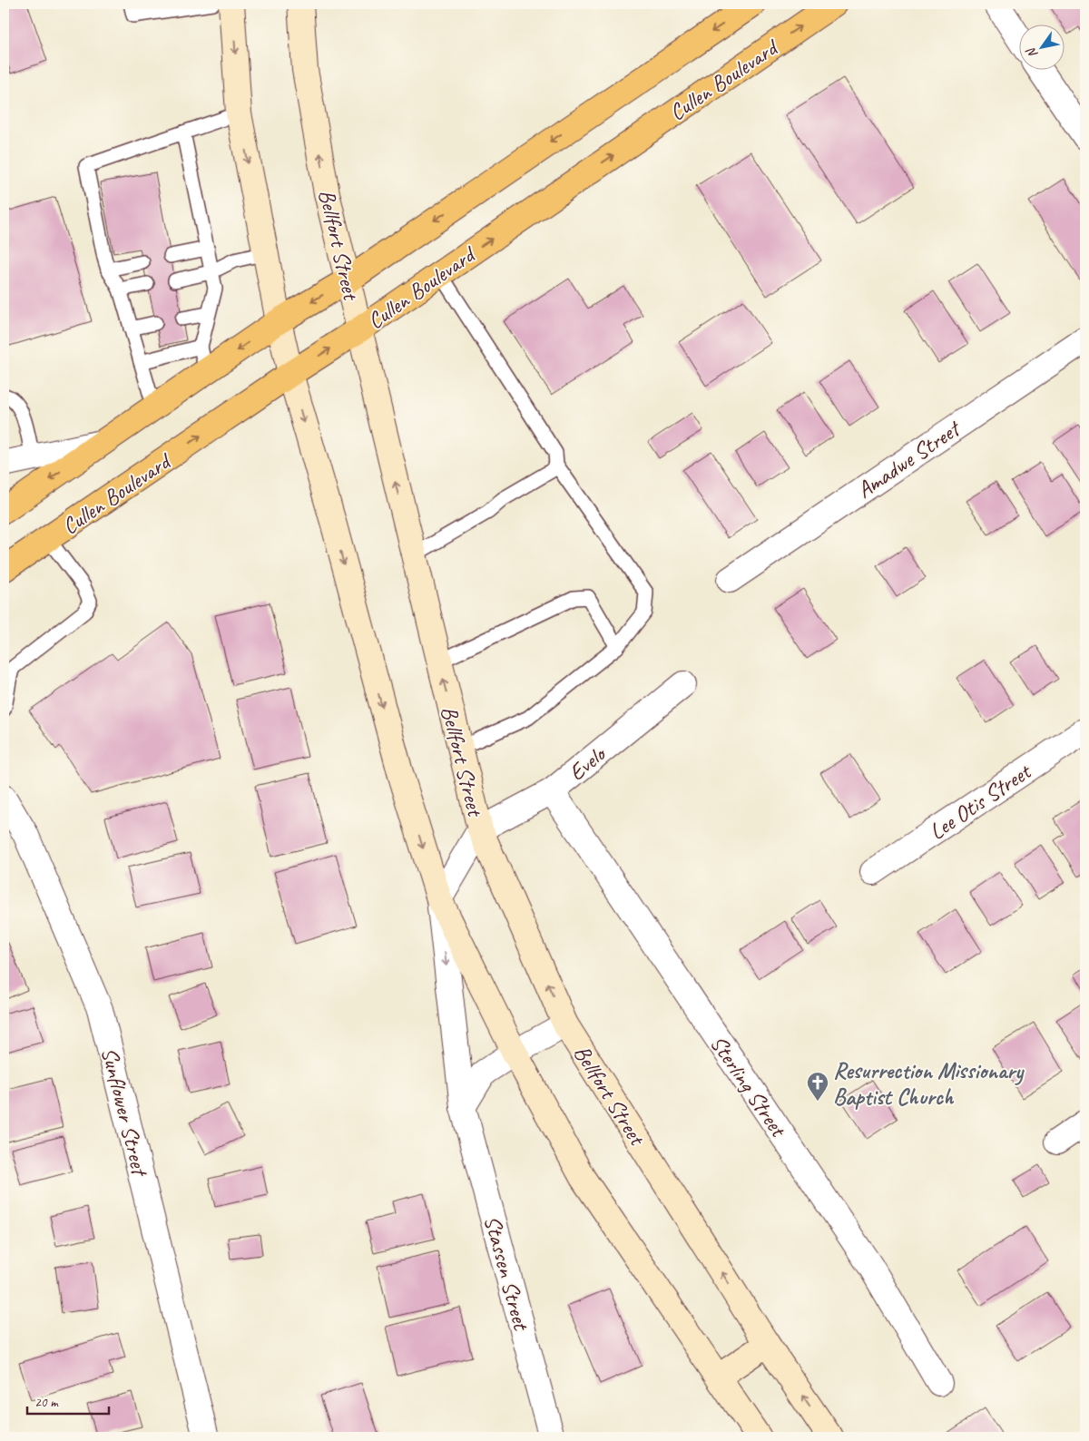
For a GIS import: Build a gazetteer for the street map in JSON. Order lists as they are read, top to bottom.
{
  "streets": {
    "main road": ["Cullen Boulevard", "Bellfort Street"],
    "street": [
      "Amadwe Street",
      "Evelo",
      "Lee Otis Street",
      "Sterling Street",
      "Sunflower Street",
      "Stassen Street"
    ]
  },
  "crossings": [
    ["Cullen Boulevard", "Bellfort Street"],
    ["Bellfort Street", "Evelo"],
    ["Evelo", "Sterling Street"]
  ],
  "one_way": ["Stassen Street"],
  "places": {
    "church": ["Resurrection Missionary Baptist Church"]
  },
  "scale_bar": "20 m",
  "north": "bottom left"
}
